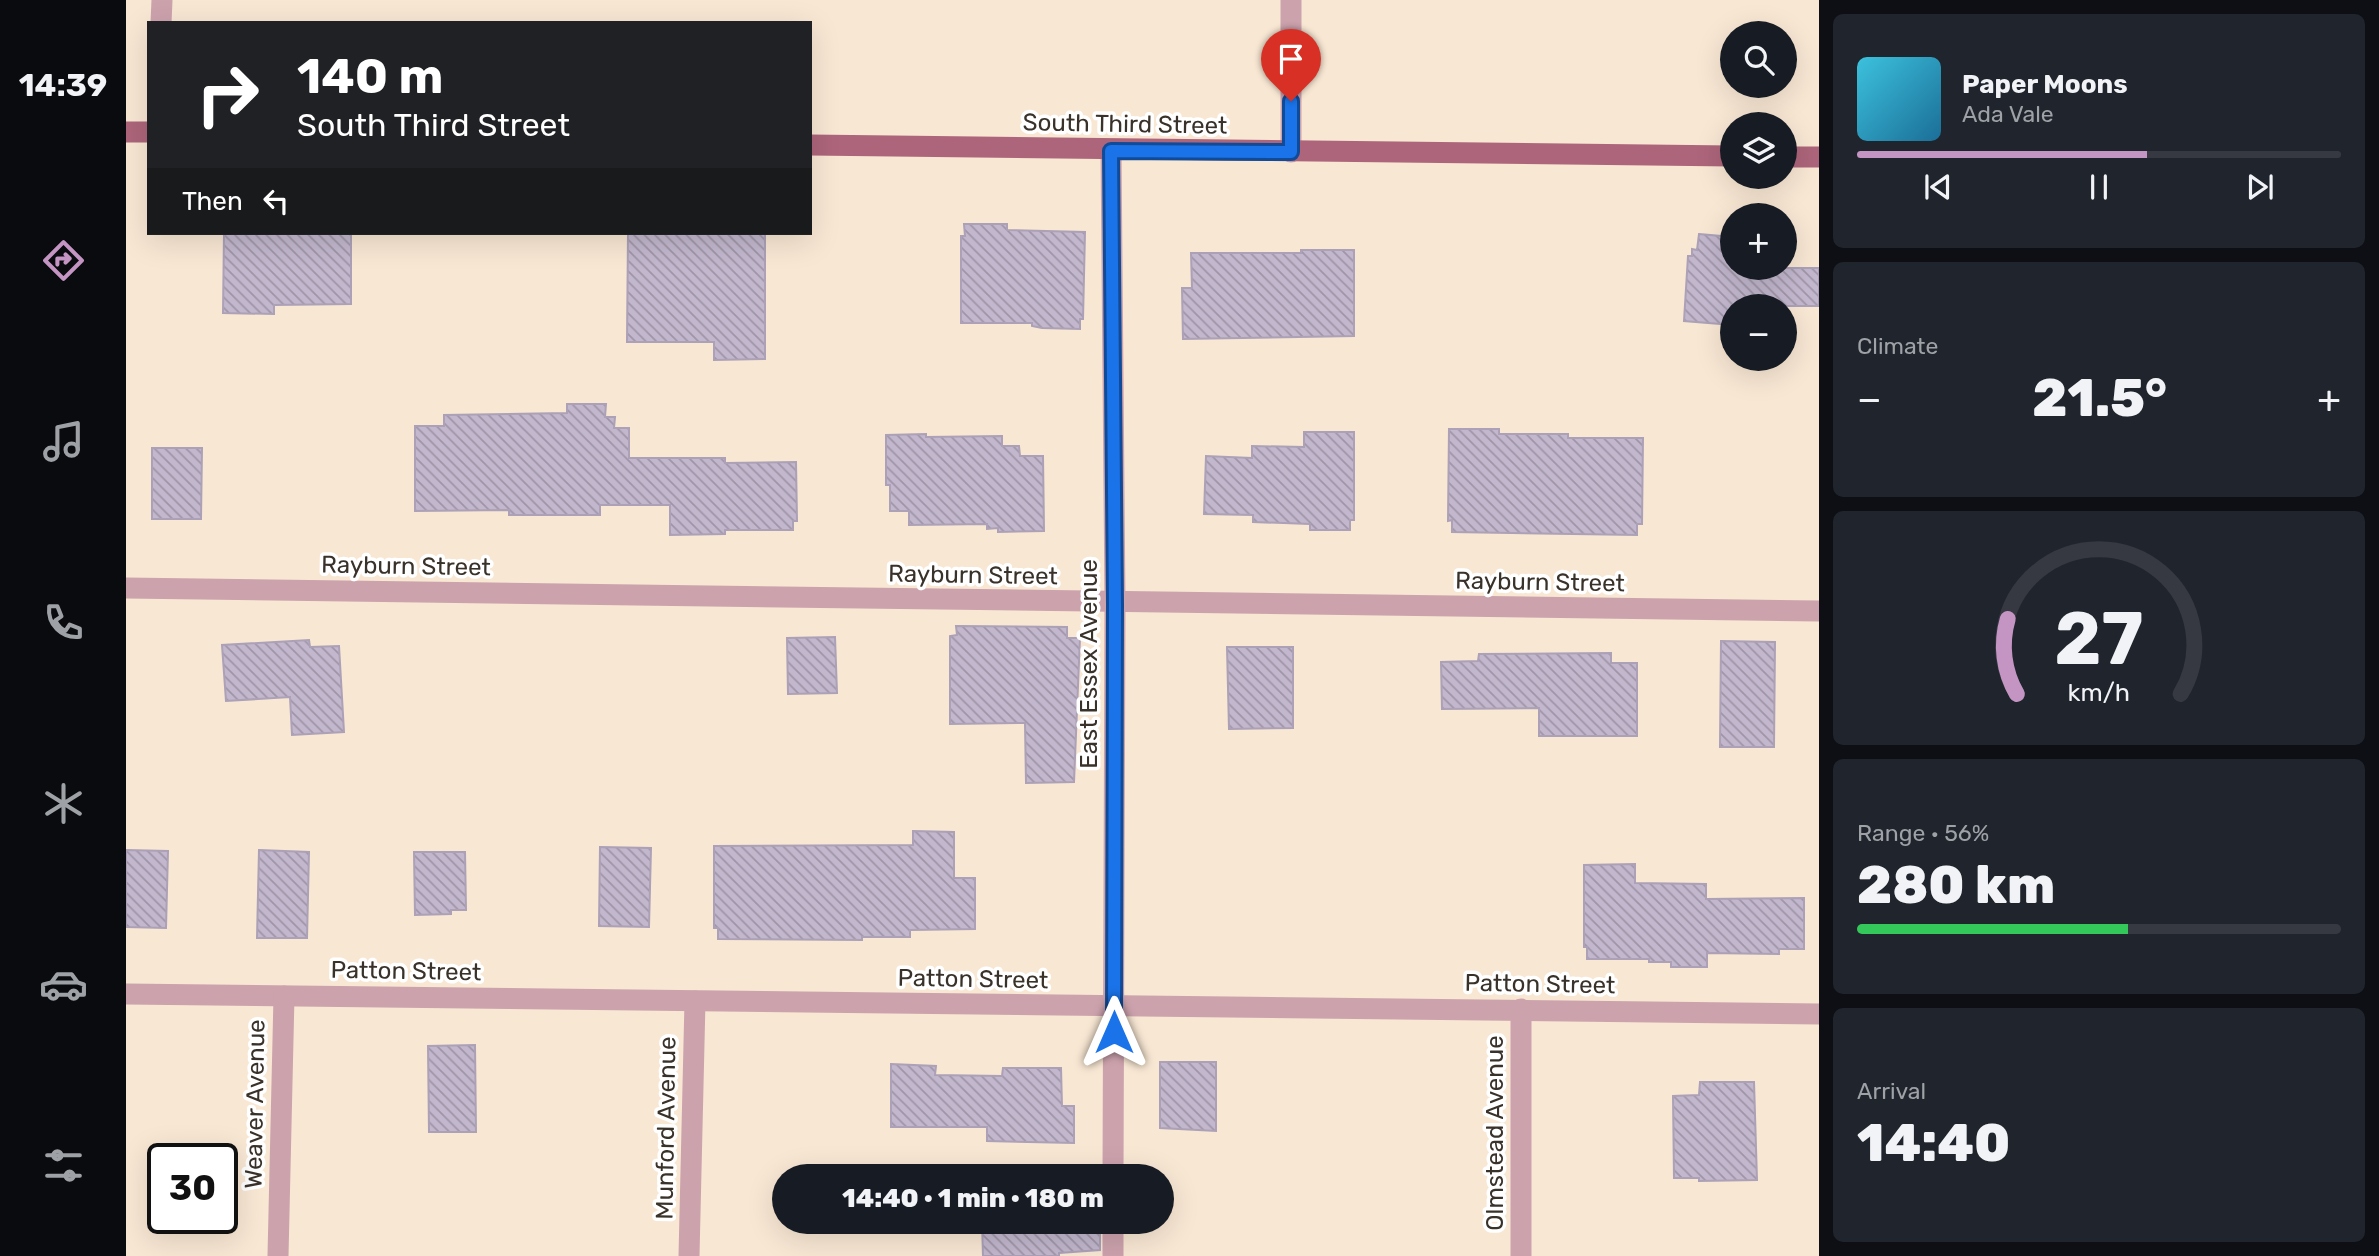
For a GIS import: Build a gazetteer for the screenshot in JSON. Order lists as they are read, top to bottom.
{
  "streets": {
    "main road": ["South Third Street"],
    "street": [
      "Rayburn Street",
      "East Essex Avenue",
      "Patton Street",
      "Weaver Avenue",
      "Munford Avenue",
      "Olmstead Avenue"
    ]
  },
  "crossings": [
    ["South Third Street", "East Essex Avenue"],
    ["Rayburn Street", "East Essex Avenue"],
    ["East Essex Avenue", "Patton Street"],
    ["Patton Street", "Weaver Avenue"],
    ["Patton Street", "Munford Avenue"],
    ["Patton Street", "Olmstead Avenue"]
  ],
  "page": {
    "tabs": "14:39",
    "map_buttons": ["+", "−"],
    "turn": ["140 m", "South Third Street"],
    "song": ["Paper Moons", "Ada Vale"],
    "then": "Then",
    "tile": [
      "Climate",
      ["Range · 56%", "280 km"],
      ["Arrival", "14:40"]
    ],
    "heat": ["−", "21.5°", "+"],
    "limit": "30",
    "trip": "14:40 · 1 min · 180 m",
    "gauge": ["27", "km/h"]
  }
}
